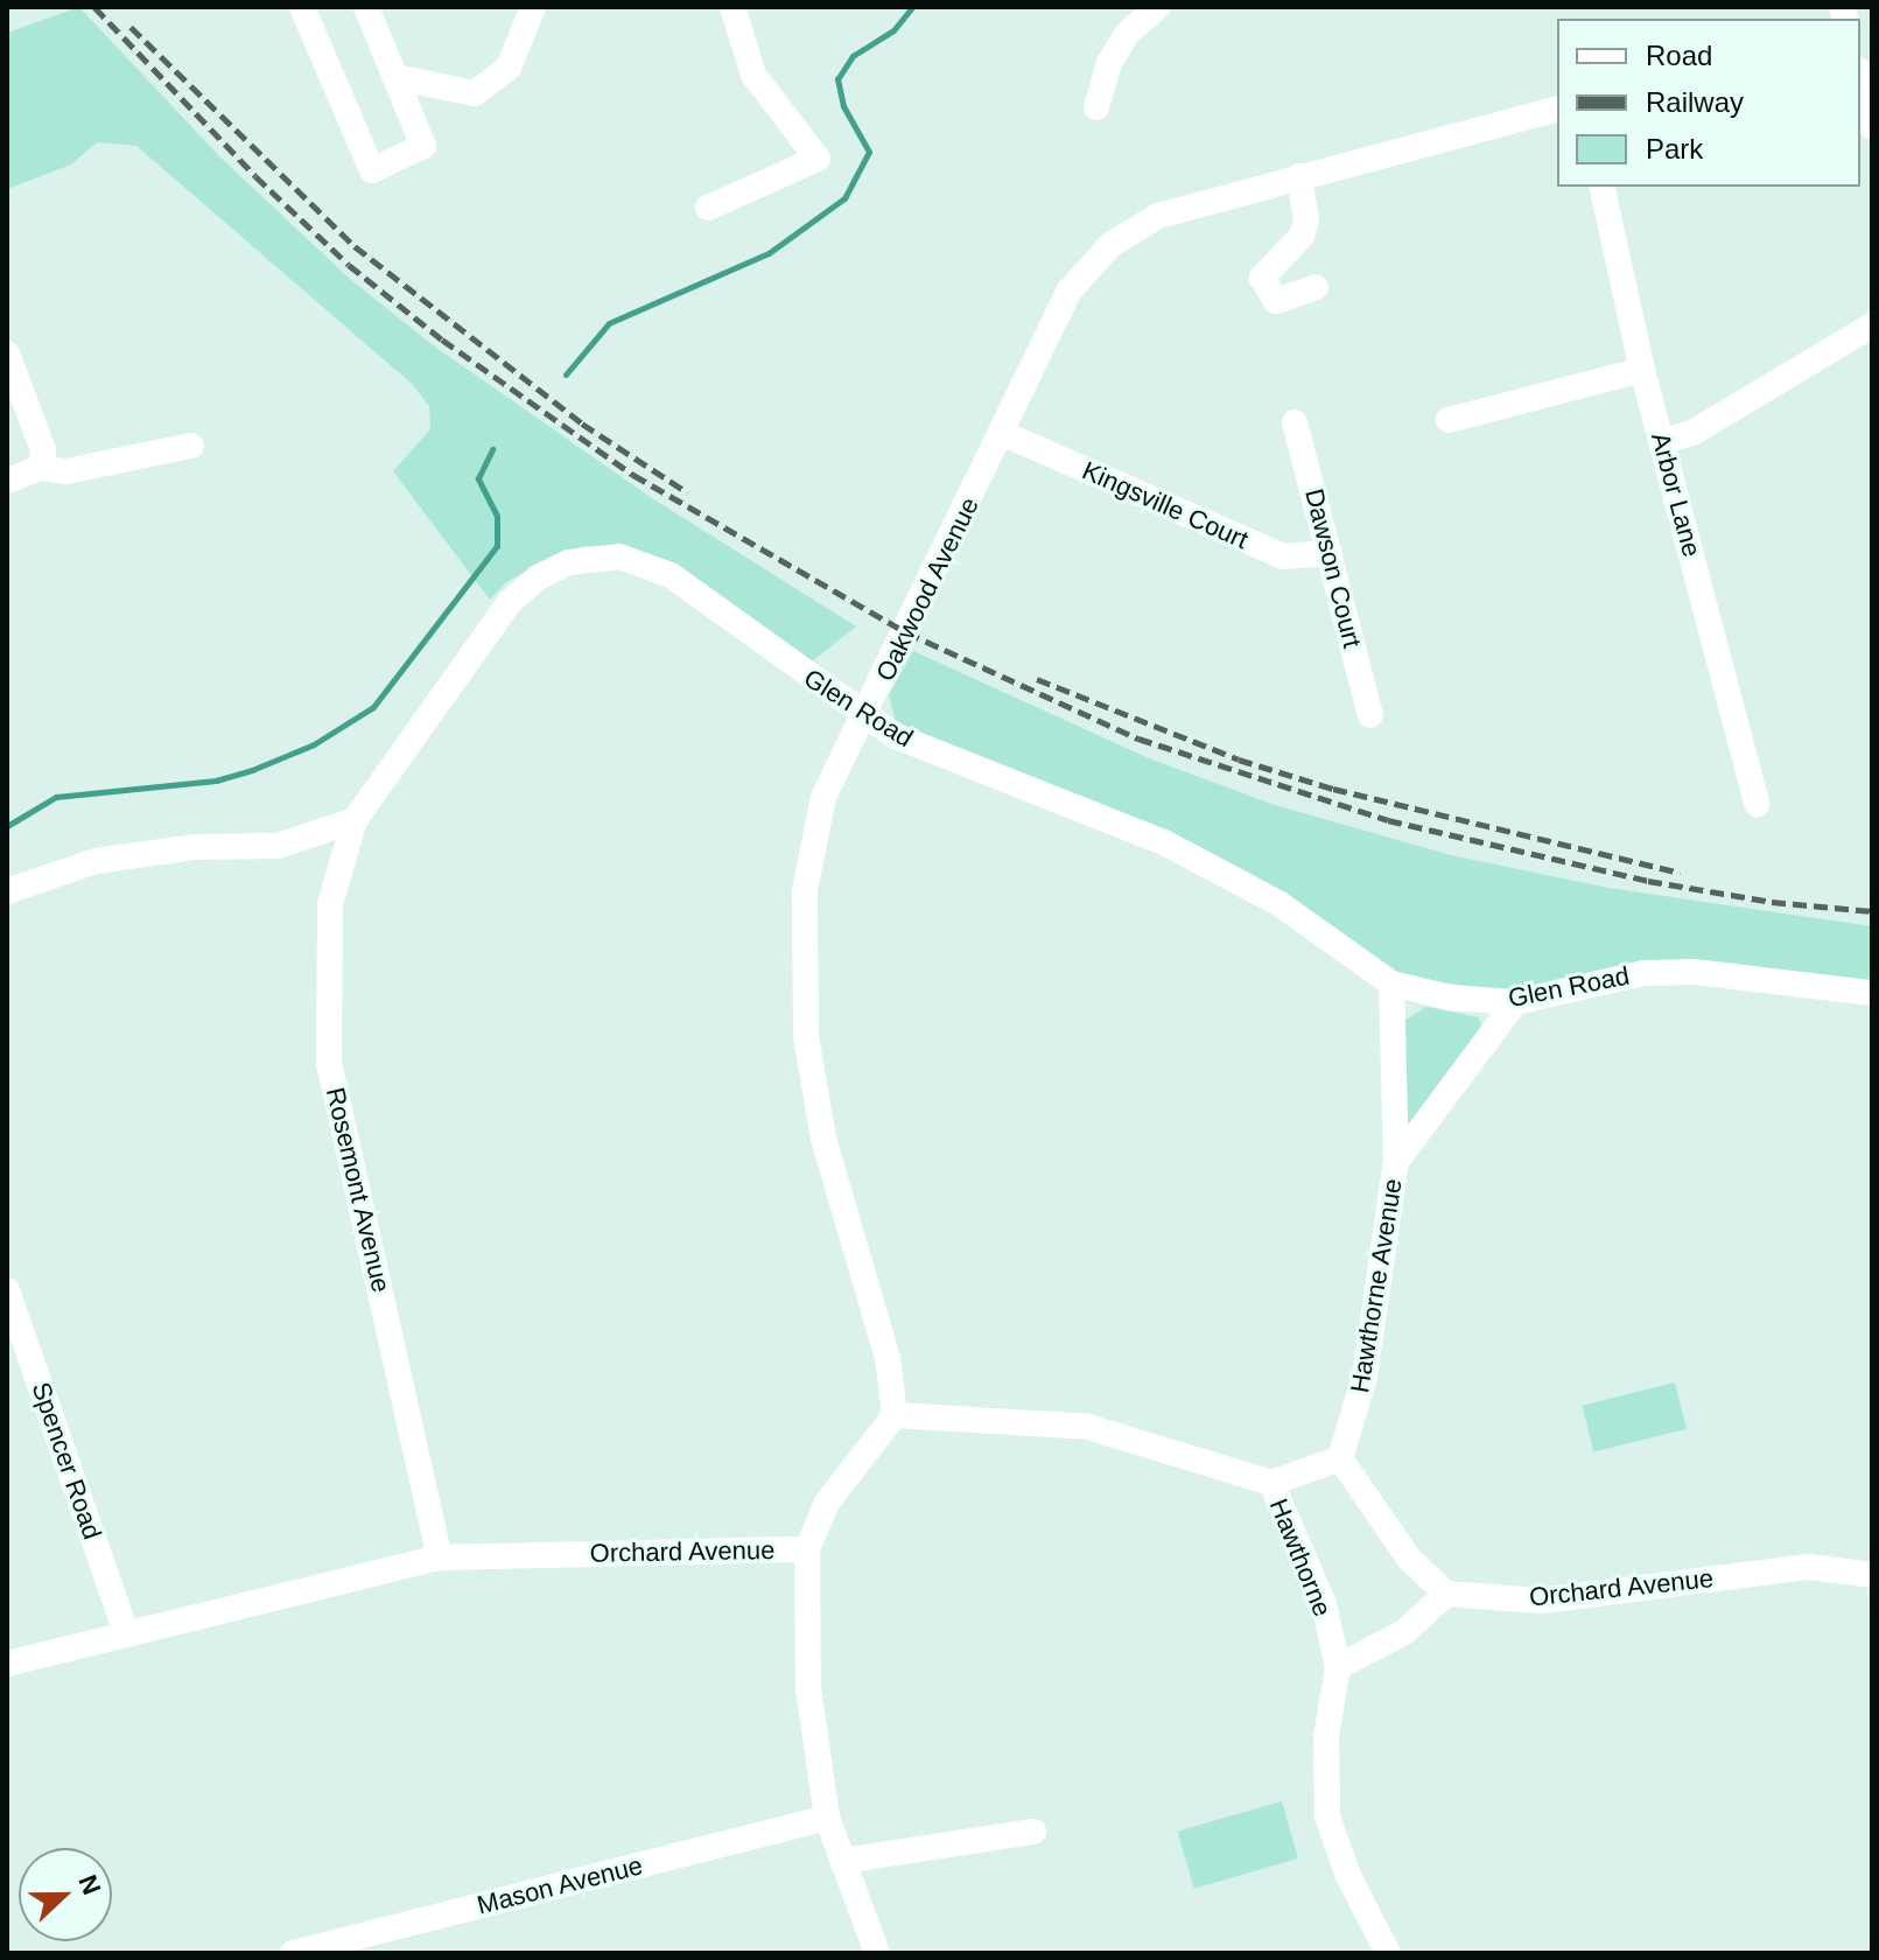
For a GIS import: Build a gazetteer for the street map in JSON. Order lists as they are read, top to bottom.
{
  "streets": {
    "street": [
      "Arbor Lane",
      "Kingsville Court",
      "Dawson Court",
      "Oakwood Avenue",
      "Glen Road",
      "Rosemont Avenue",
      "Hawthorne Avenue",
      "Spencer Road",
      "Orchard Avenue",
      "Hawthorne",
      "Mason Avenue"
    ]
  },
  "crossings": [
    ["Kingsville Court", "Dawson Court"],
    ["Kingsville Court", "Oakwood Avenue"],
    ["Oakwood Avenue", "Glen Road"],
    ["Oakwood Avenue", "Orchard Avenue"],
    ["Glen Road", "Rosemont Avenue"],
    ["Glen Road", "Hawthorne Avenue"],
    ["Rosemont Avenue", "Orchard Avenue"],
    ["Spencer Road", "Orchard Avenue"]
  ],
  "legend": ["Road", "Railway", "Park"],
  "north": "right"
}
